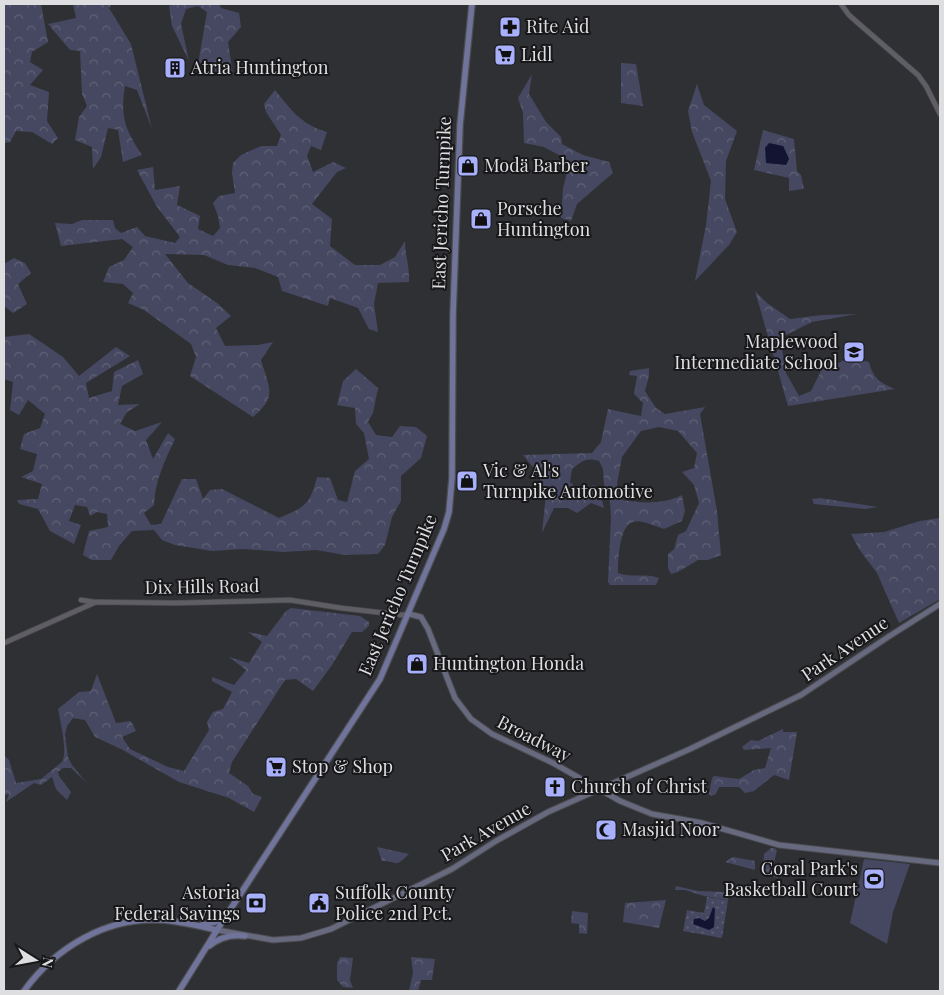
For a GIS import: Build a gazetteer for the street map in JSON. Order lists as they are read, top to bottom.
{
  "streets": {
    "main road": ["East Jericho Turnpike", "Park Avenue", "Broadway"],
    "street": ["Dix Hills Road"]
  },
  "crossings": [
    ["East Jericho Turnpike", "Dix Hills Road"],
    ["East Jericho Turnpike", "Park Avenue"],
    ["East Jericho Turnpike", "Broadway"],
    ["Dix Hills Road", "Broadway"],
    ["Park Avenue", "Broadway"]
  ],
  "places": {
    "pharmacy": ["Rite Aid"],
    "supermarket": ["Lidl", "Stop & Shop"],
    "building": ["Atria Huntington"],
    "shop": [
      "Modä Barber",
      "Porsche Huntington",
      "Vic & Al's Turnpike Automotive",
      "Huntington Honda"
    ],
    "school or university": ["Maplewood Intermediate School"],
    "church": ["Church of Christ"],
    "mosque": ["Masjid Noor"],
    "sports": ["Coral Park's Basketball Court"],
    "bank": ["Astoria Federal Savings"],
    "public building": ["Suffolk County Police 2nd Pct."]
  },
  "north": "right"
}
